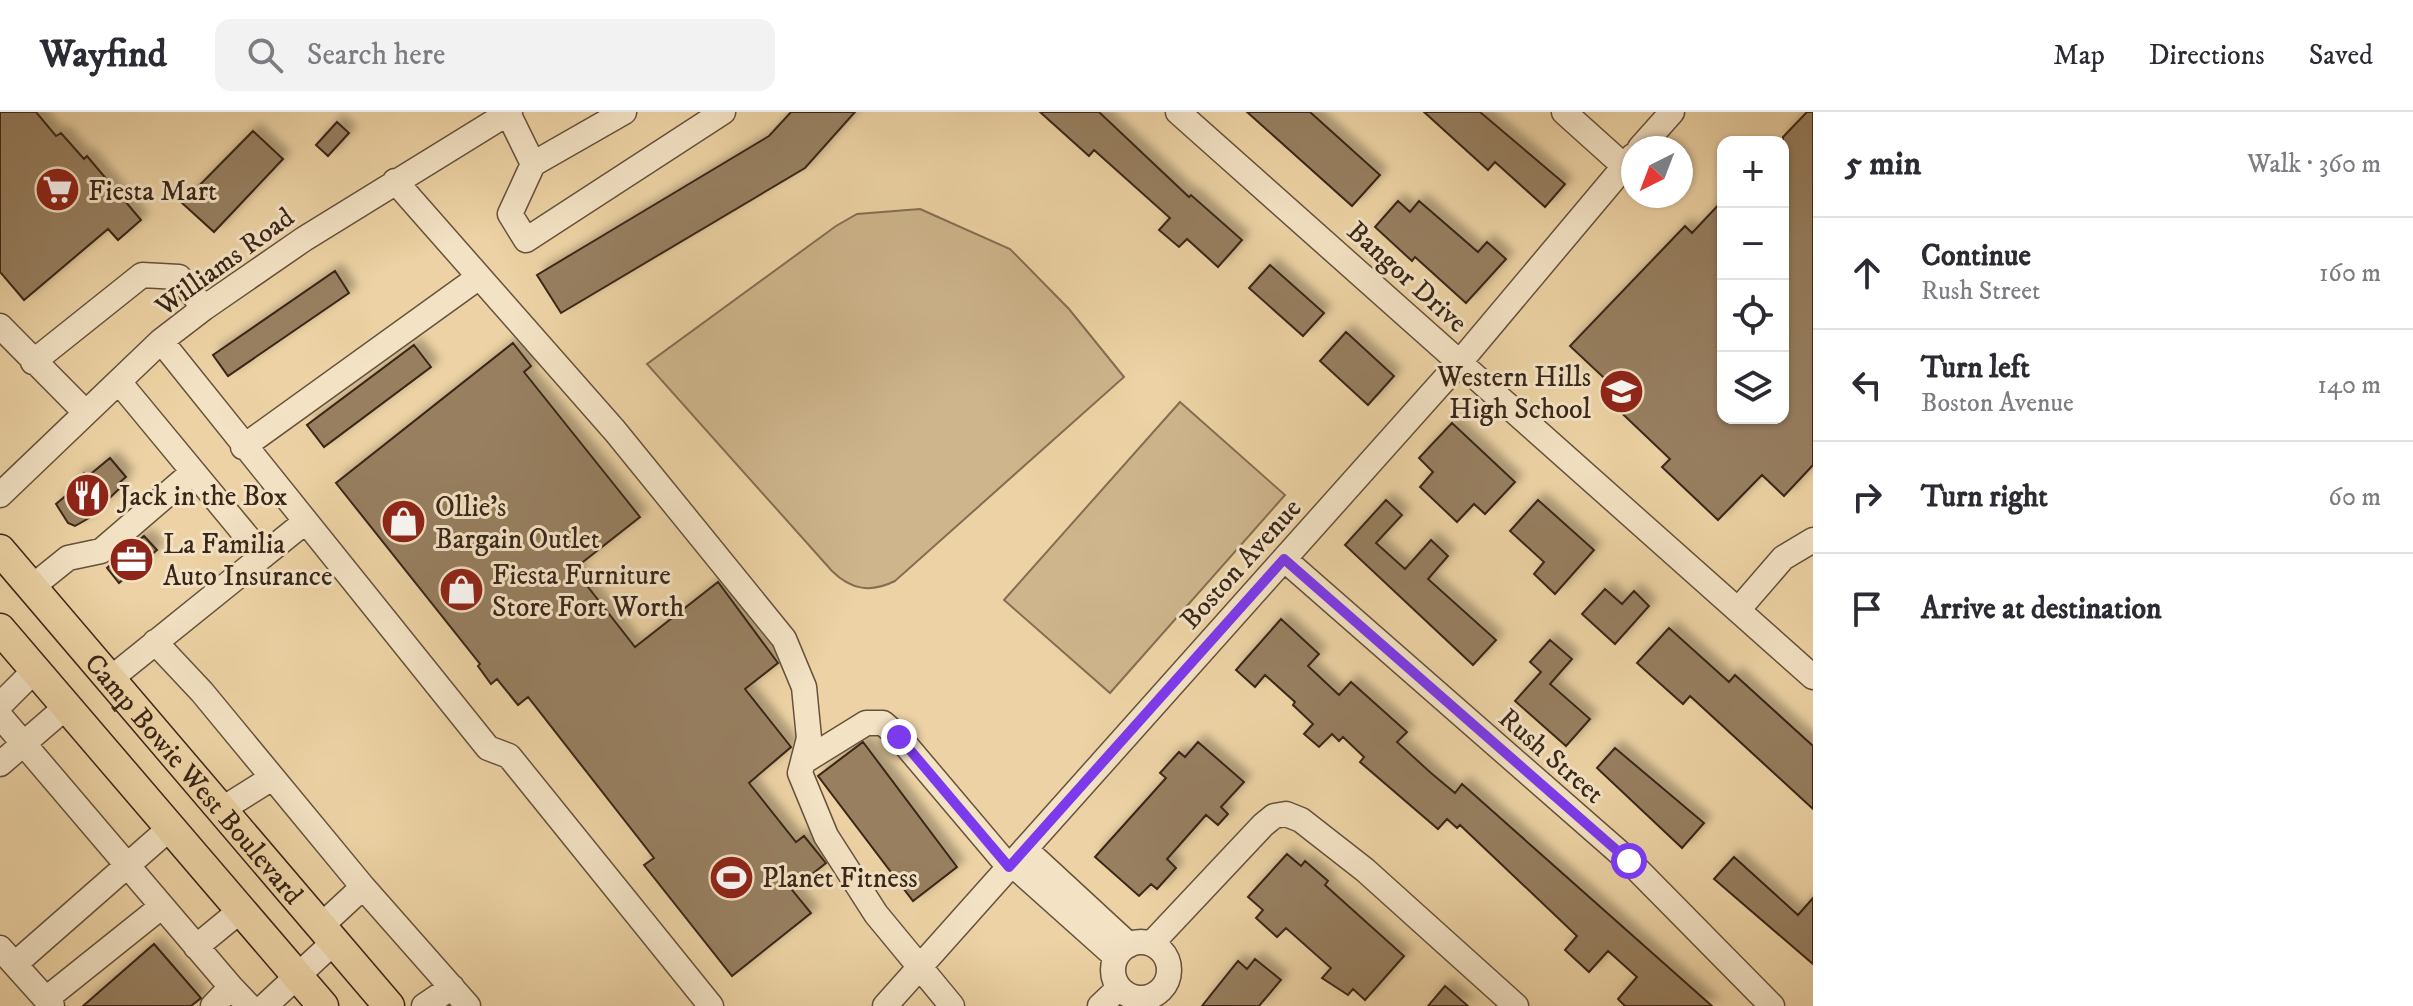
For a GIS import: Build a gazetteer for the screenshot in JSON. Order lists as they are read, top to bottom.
{
  "streets": {
    "main road": ["Camp Bowie West Boulevard"],
    "street": [
      "Williams Road",
      "Bangor Drive",
      "Boston Avenue",
      "Rush Street"
    ]
  },
  "crossings": [
    ["Bangor Drive", "Boston Avenue"],
    ["Boston Avenue", "Rush Street"]
  ],
  "places": {
    "supermarket": ["Fiesta Mart"],
    "school or university": ["Western Hills High School"],
    "restaurant": ["Jack in the Box"],
    "shop": ["Ollie's Bargain Outlet", "Fiesta Furniture Store Fort Worth"],
    "office": ["La Familia Auto Insurance"],
    "sports": ["Planet Fitness"]
  },
  "north": "bottom left",
  "page": {
    "header": "Wayfind",
    "search": "Search here",
    "nav": ["Map", "Directions", "Saved"],
    "heading": ["5 min", "Walk · 360 m"],
    "map_buttons": ["+", "−"],
    "list": [
      ["Continue", "Rush Street", "160 m"],
      ["Turn left", "Boston Avenue", "140 m"],
      ["Turn right", "60 m"],
      "Arrive at destination"
    ]
  }
}
